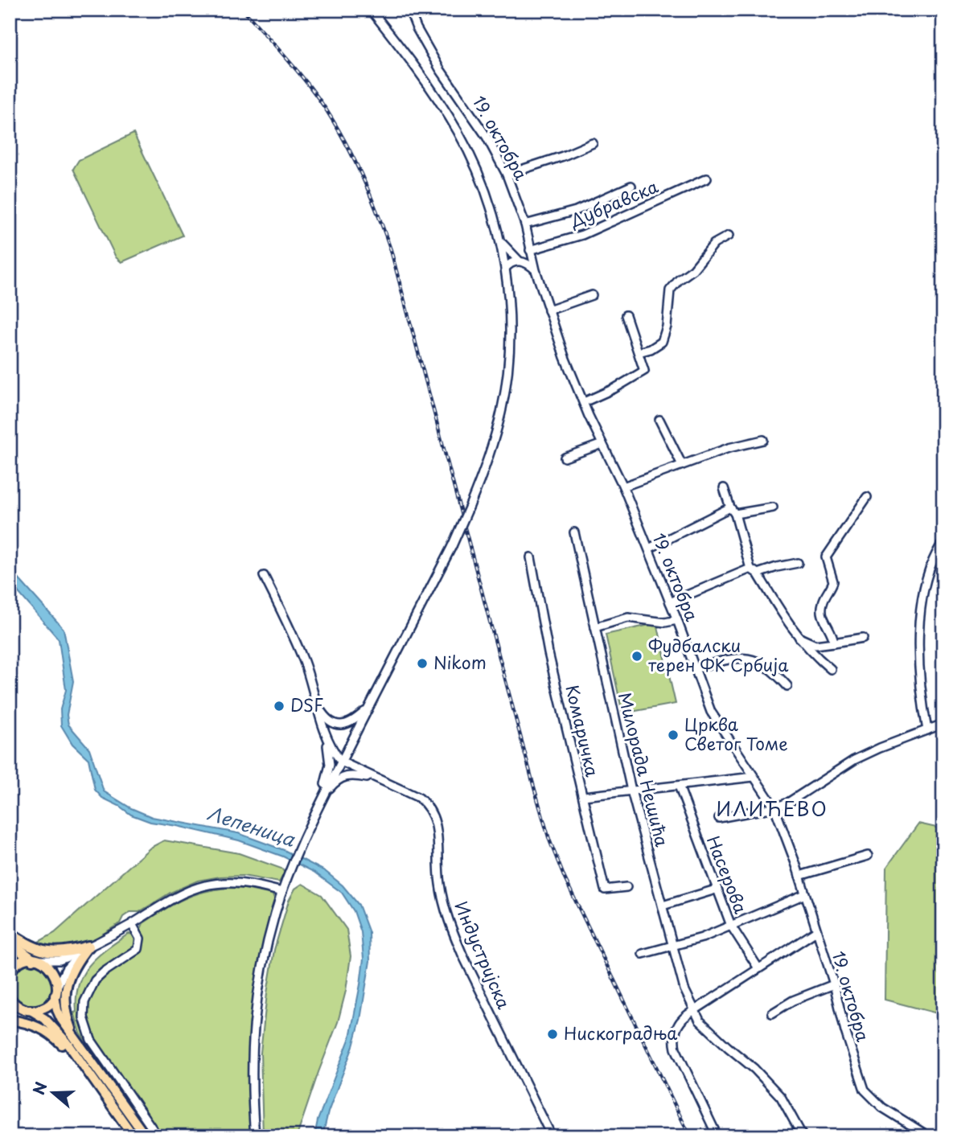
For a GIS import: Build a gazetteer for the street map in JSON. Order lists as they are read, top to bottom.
{
  "streets": {
    "street": [
      "19. октобра",
      "Дубравска",
      "Комаричка",
      "Милорада Нешића",
      "Насерова",
      "Индустријска"
    ]
  },
  "crossings": [
    ["19. октобра", "Дубравска"]
  ],
  "districts": ["ИЛИЋЕВО"],
  "water": ["Лепеница"],
  "places": [
    "Фудбалски терен ФК Србија",
    "Nikom",
    "DSF",
    "Црква Светог Томе",
    "Нискоградња"
  ],
  "north": "left"
}
